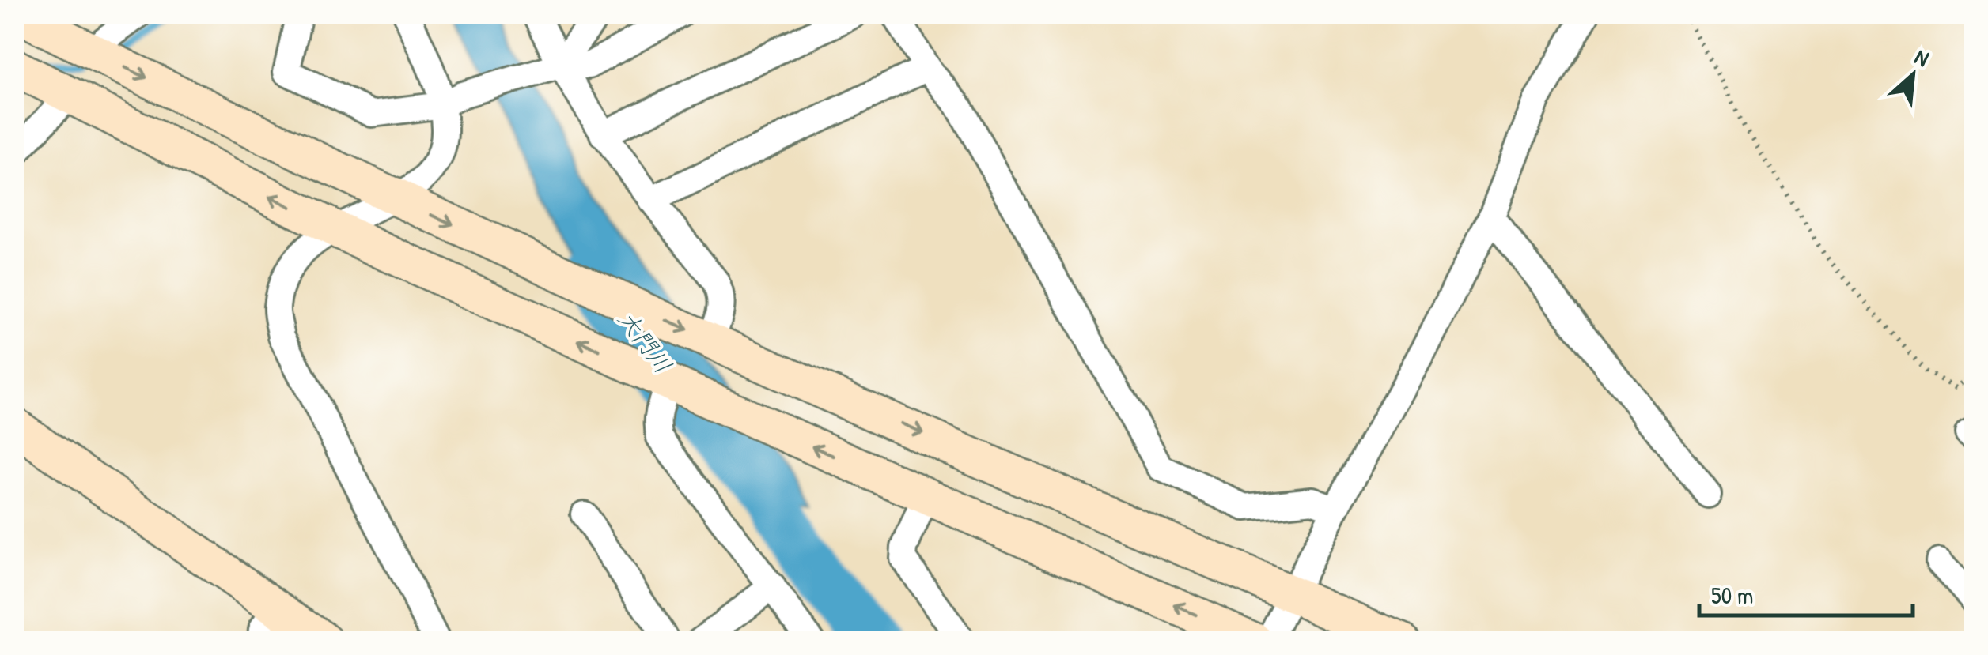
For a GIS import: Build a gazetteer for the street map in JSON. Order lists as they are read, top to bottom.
{
  "water": ["大門川"],
  "scale_bar": "50 m",
  "north": "top right"
}
